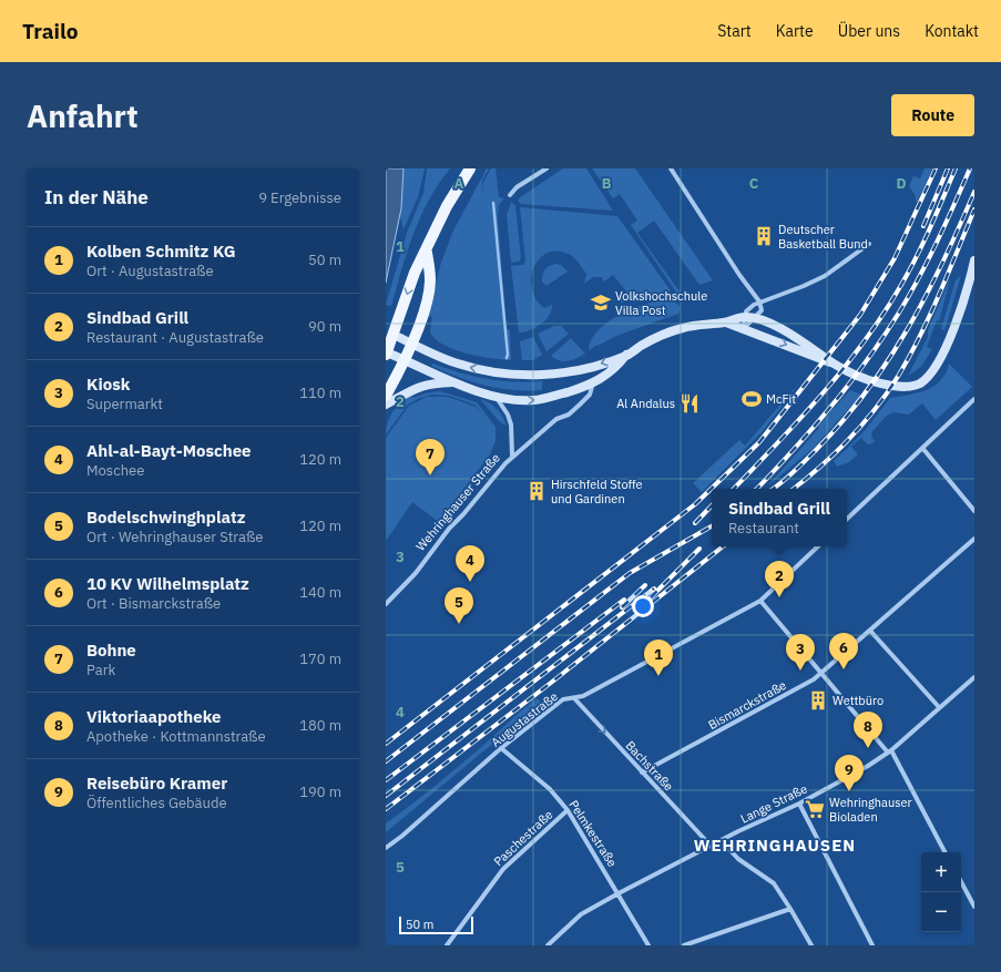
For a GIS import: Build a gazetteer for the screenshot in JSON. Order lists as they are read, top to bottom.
{
  "streets": {
    "street": [
      "Wehringhauser Straße",
      "Bismarckstraße",
      "Augustastraße",
      "Bachstraße",
      "Lange Straße",
      "Pelmkestraße",
      "Paschestraße"
    ]
  },
  "crossings": [
    ["Bismarckstraße", "Bachstraße"],
    ["Augustastraße", "Bachstraße"],
    ["Augustastraße", "Pelmkestraße"],
    ["Bachstraße", "Lange Straße"],
    ["Lange Straße", "Pelmkestraße"],
    ["Pelmkestraße", "Paschestraße"]
  ],
  "one_way": ["Bachstraße"],
  "districts": ["WEHRINGHAUSEN"],
  "places": {
    "building": ["Deutscher Basketball Bund", "Hirschfeld Stoffe und Gardinen", "Wettbüro"],
    "school or university": ["Volkshochschule Villa Post"],
    "sports": ["McFit"],
    "restaurant": ["Al Andalus"],
    "supermarket": ["Wehringhauser Bioladen"]
  },
  "scale_bar": "50 m",
  "page": {
    "header": "Trailo",
    "nav": [
      "Start",
      "Karte",
      "Über uns",
      "Kontakt"
    ],
    "buttons": "Route",
    "title": "Anfahrt",
    "heading": ["In der Nähe", "9 Ergebnisse"],
    "list": [
      {
        "mark": "1",
        "name": "Kolben Schmitz KG",
        "note": "Ort · Augustastraße",
        "value": "50 m"
      },
      {
        "mark": "2",
        "name": "Sindbad Grill",
        "note": "Restaurant · Augustastraße",
        "value": "90 m"
      },
      {
        "mark": "3",
        "name": "Kiosk",
        "note": "Supermarkt",
        "value": "110 m"
      },
      {
        "mark": "4",
        "name": "Ahl-al-Bayt-Moschee",
        "note": "Moschee",
        "value": "120 m"
      },
      {
        "mark": "5",
        "name": "Bodelschwinghplatz",
        "note": "Ort · Wehringhauser Straße",
        "value": "120 m"
      },
      {
        "mark": "6",
        "name": "10 KV Wilhelmsplatz",
        "note": "Ort · Bismarckstraße",
        "value": "140 m"
      },
      {
        "mark": "7",
        "name": "Bohne",
        "note": "Park",
        "value": "170 m"
      },
      {
        "mark": "8",
        "name": "Viktoriaapotheke",
        "note": "Apotheke · Kottmannstraße",
        "value": "180 m"
      },
      {
        "mark": "9",
        "name": "Reisebüro Kramer",
        "note": "Öffentliches Gebäude",
        "value": "190 m"
      }
    ],
    "pins": [
      "7",
      "4",
      "2",
      "5",
      "6",
      "3",
      "1",
      "8",
      "9"
    ],
    "popup": ["Sindbad Grill", "Restaurant"],
    "map_buttons": ["+", "−"],
    "scale": "50 m"
  },
  "grid": {
    "columns": [
      "A",
      "B",
      "C",
      "D"
    ],
    "rows": [
      "1",
      "2",
      "3",
      "4",
      "5"
    ]
  }
}
